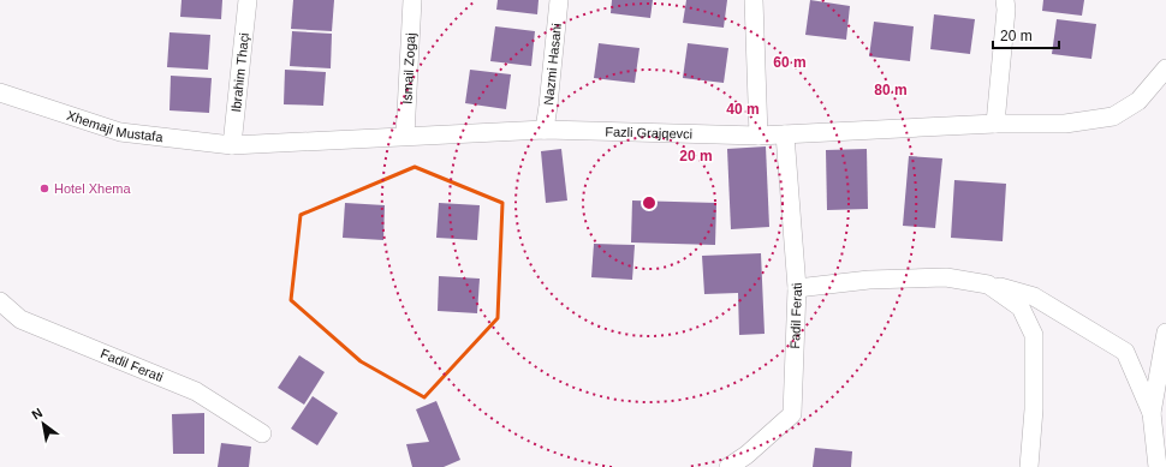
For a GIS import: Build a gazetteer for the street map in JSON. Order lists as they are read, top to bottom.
{
  "streets": {
    "street": [
      "Nazmi Hasani",
      "Ismail Zogaj",
      "Ibrahim Thaçi",
      "Xhemajl Mustafa",
      "Fazli Grajqevci",
      "Fadil Ferati"
    ]
  },
  "crossings": [
    ["Nazmi Hasani", "Fazli Grajqevci"],
    ["Ismail Zogaj", "Fazli Grajqevci"],
    ["Ibrahim Thaçi", "Xhemajl Mustafa"],
    ["Ibrahim Thaçi", "Fazli Grajqevci"],
    ["Xhemajl Mustafa", "Fazli Grajqevci"],
    ["Fazli Grajqevci", "Fadil Ferati"]
  ],
  "places": ["Hotel Xhema"],
  "scale_bar": "20 m",
  "north": "top left",
  "rings": [
    "60 m",
    "80 m",
    "40 m",
    "20 m"
  ]
}
